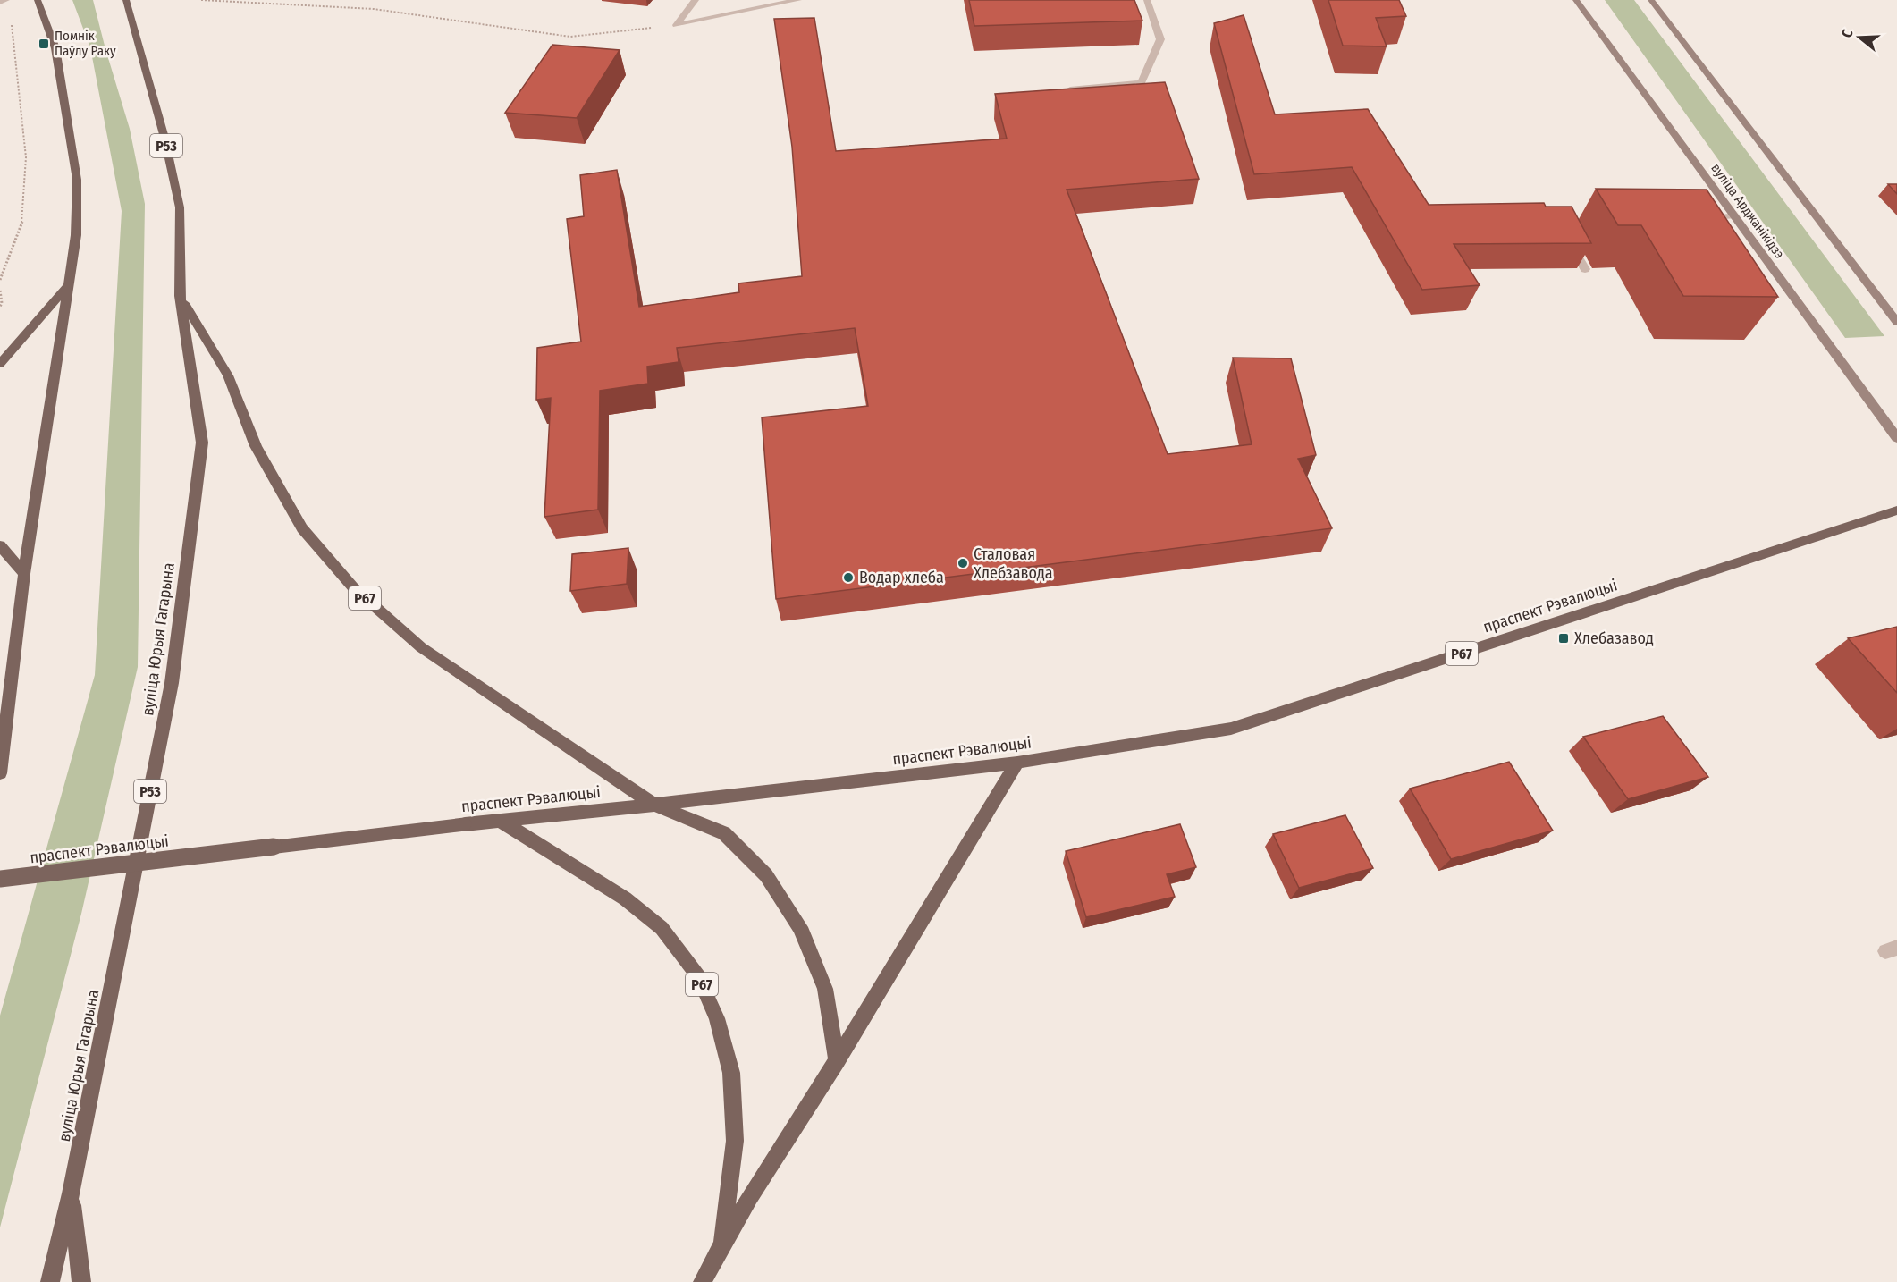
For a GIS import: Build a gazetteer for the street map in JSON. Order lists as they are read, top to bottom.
{
  "streets": {
    "main road": [
      "Р53",
      "вуліца Арджанікідзэ",
      "Р67",
      "праспект Рэвалюцыі",
      "вуліца Юрыя Гагарына"
    ]
  },
  "crossings": [
    ["Р67", "праспект Рэвалюцыі"],
    ["Р67", "вуліца Юрыя Гагарына"]
  ],
  "places": {
    "transit": ["Помнік Паўлу Раку", "Хлебазавод"],
    "other": ["Сталовая Хлебзавода", "Водар хлеба"]
  },
  "north": "left"
}
